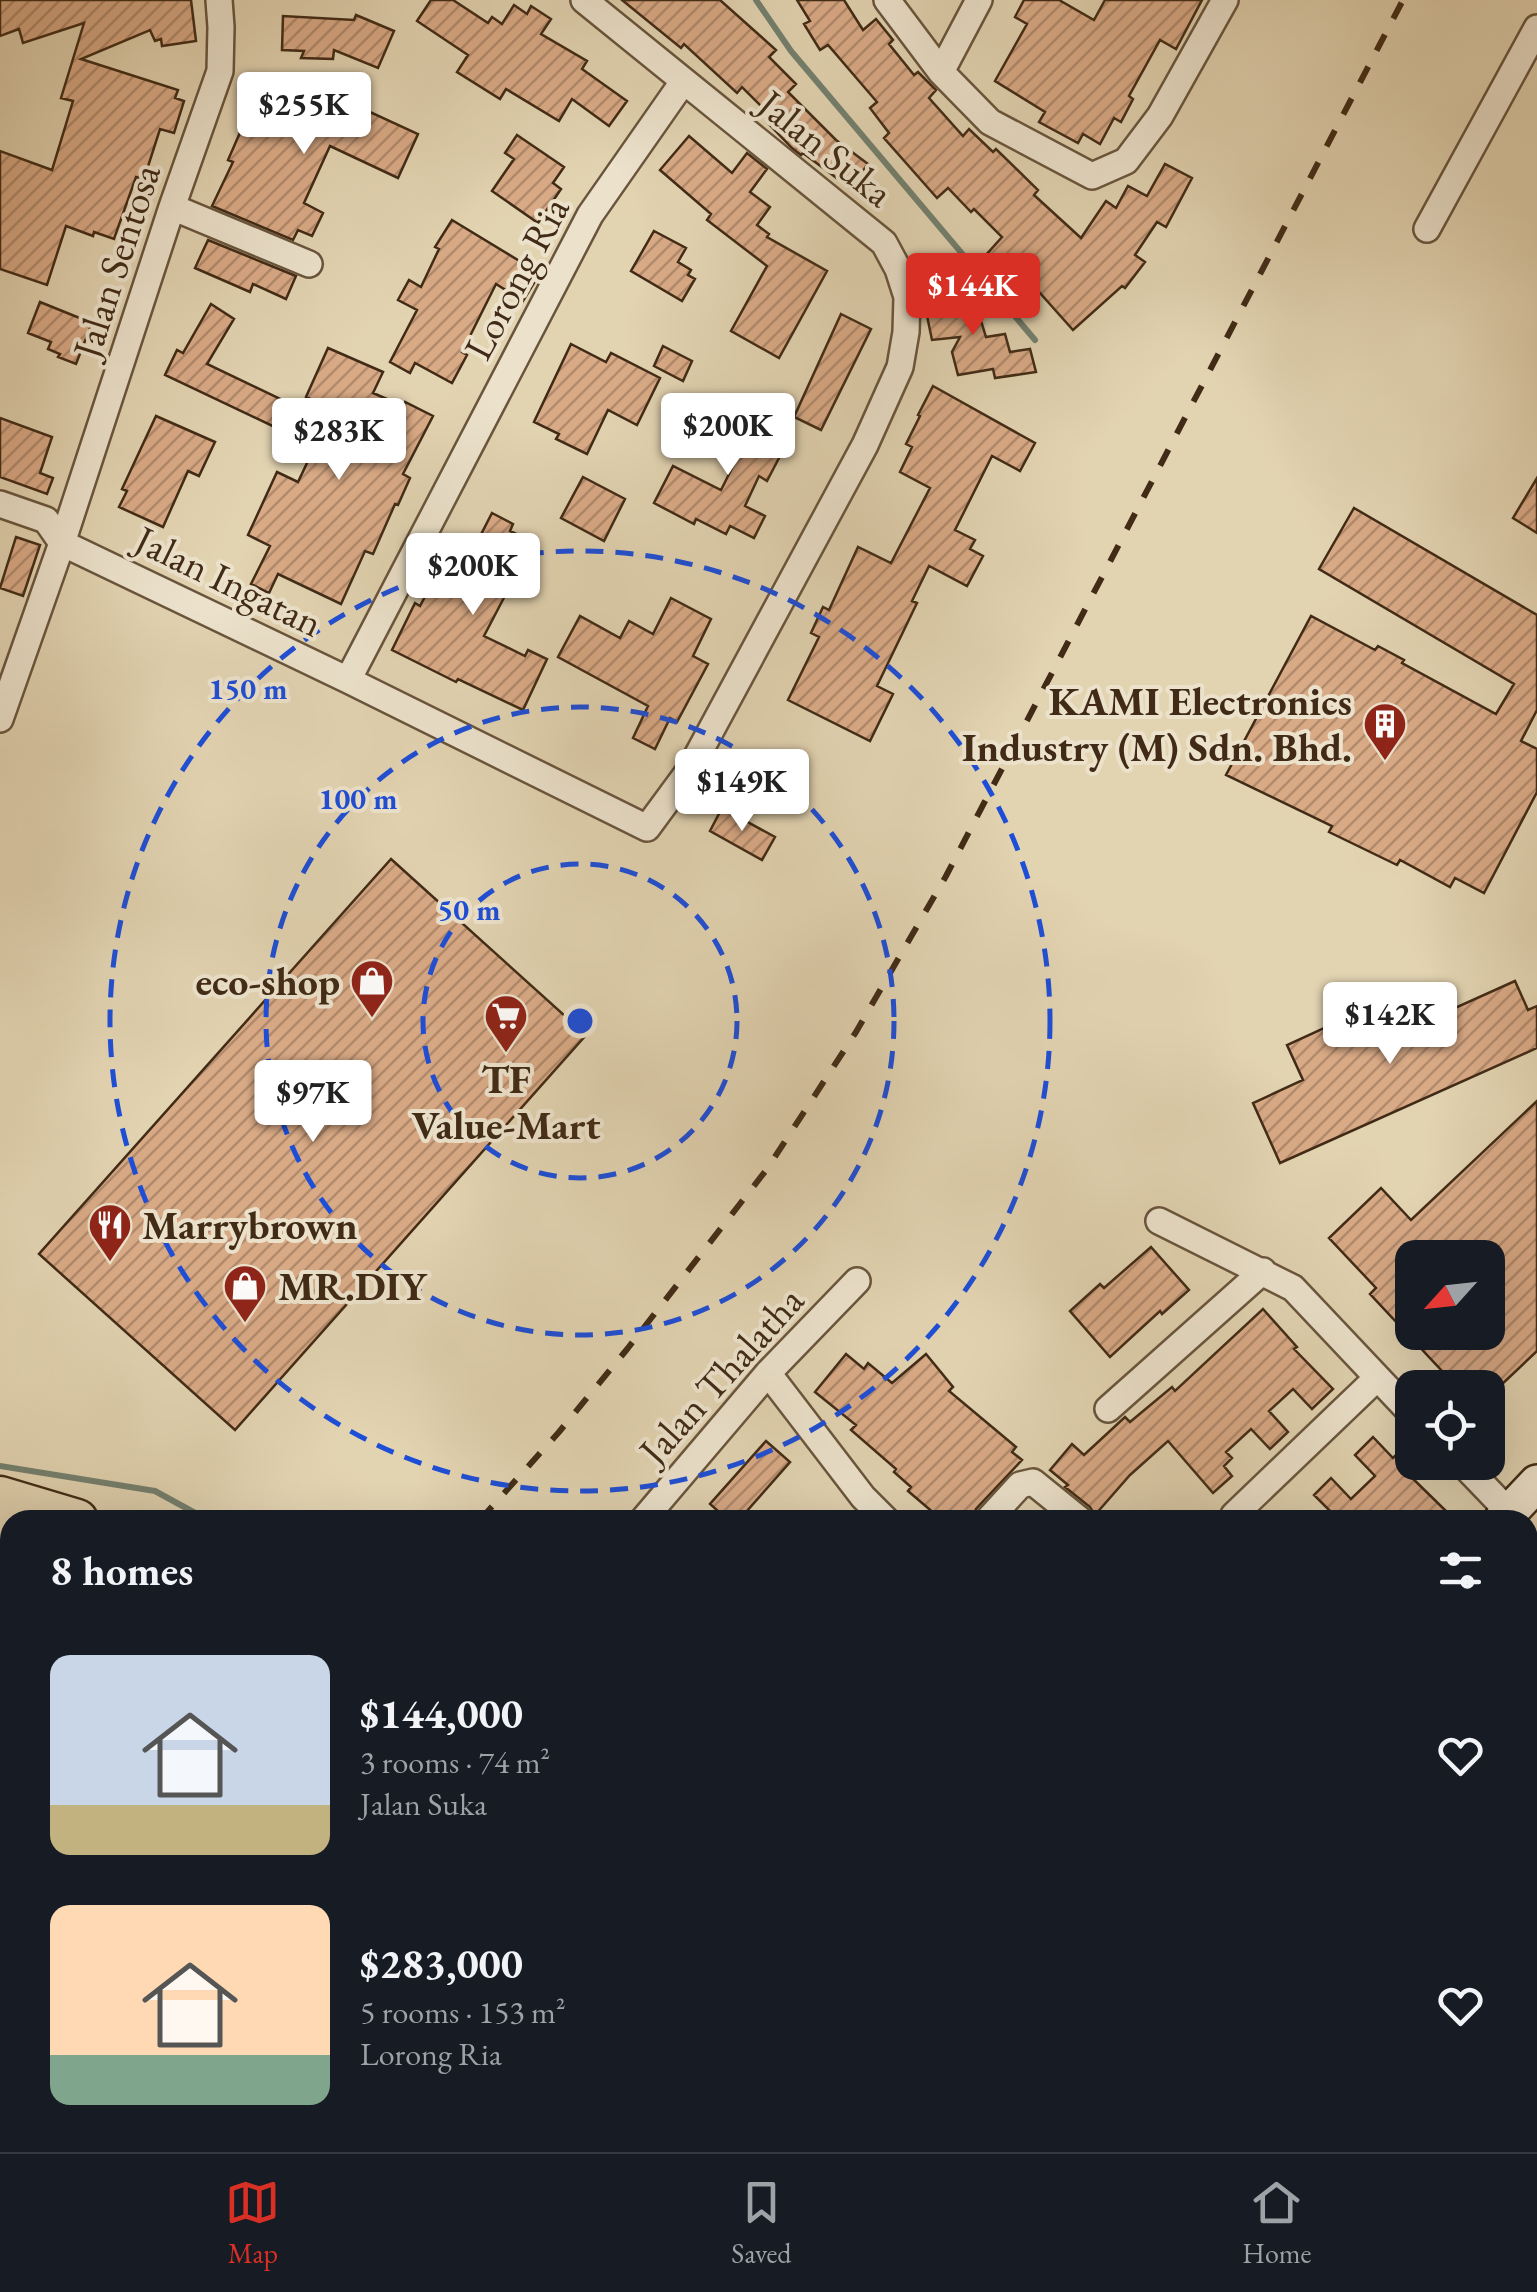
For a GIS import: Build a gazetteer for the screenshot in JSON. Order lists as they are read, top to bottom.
{
  "streets": {
    "street": [
      "Jalan Suka",
      "Jalan Sentosa",
      "Lorong Ria",
      "Jalan Ingatan",
      "Jalan Thalatha"
    ]
  },
  "crossings": [
    ["Jalan Suka", "Lorong Ria"],
    ["Jalan Suka", "Jalan Ingatan"],
    ["Jalan Sentosa", "Jalan Ingatan"],
    ["Lorong Ria", "Jalan Ingatan"]
  ],
  "places": {
    "building": ["KAMI Electronics Industry (M) Sdn. Bhd."],
    "shop": ["eco-shop", "MR.DIY"],
    "supermarket": ["TF Value-Mart"],
    "restaurant": ["Marrybrown"]
  },
  "north": "bottom left",
  "page": {
    "price": [
      "$255K",
      "$144K",
      "$200K",
      "$283K",
      "$200K",
      "$149K",
      "$142K",
      "$97K"
    ],
    "heading": "8 homes",
    "list": [
      {
        "name": "$144,000",
        "note": "3 rooms · 74 m² · Jalan Suka"
      },
      {
        "name": "$283,000",
        "note": "5 rooms · 153 m² · Lorong Ria"
      }
    ],
    "tabs": ["Map", "Saved", "Home"]
  },
  "rings": ["150 m", "100 m", "50 m"]
}
